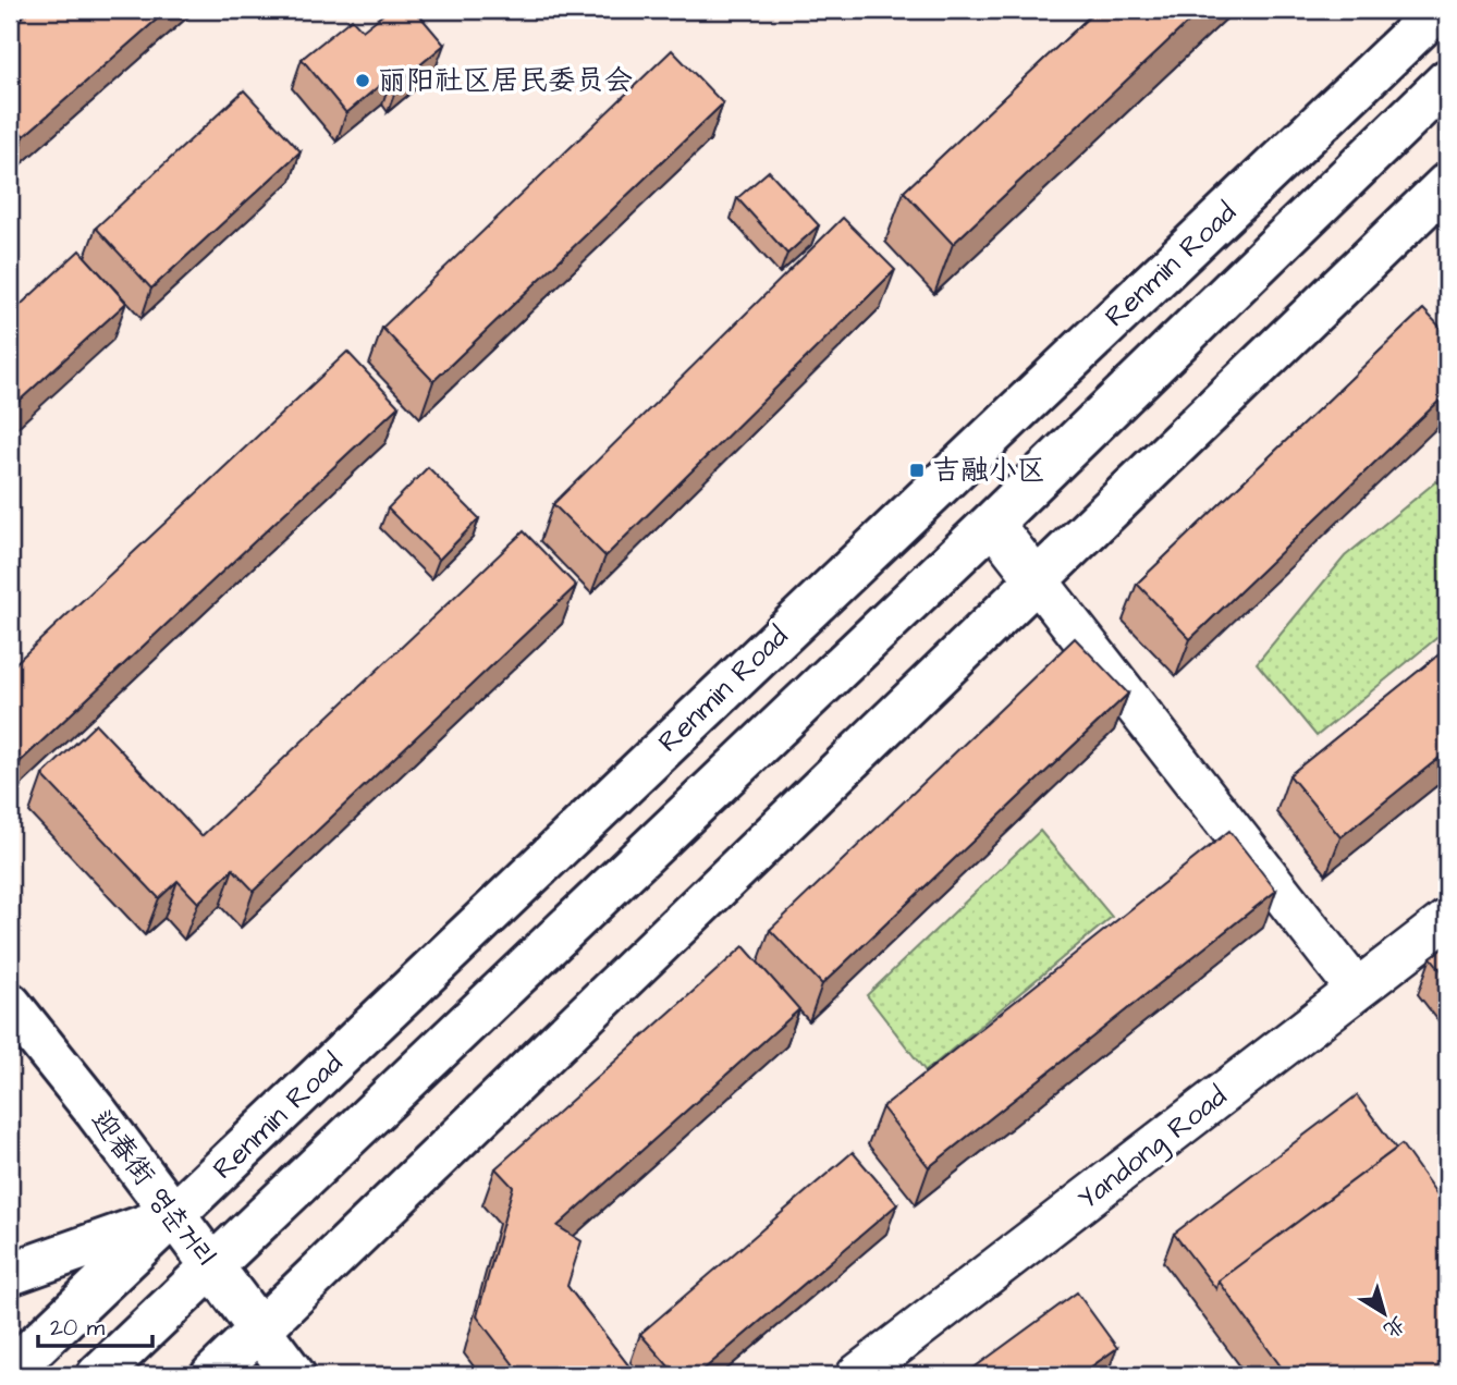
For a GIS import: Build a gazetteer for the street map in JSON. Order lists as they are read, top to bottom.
{
  "streets": {
    "main road": ["Renmin Road", "迎春街 영춘거리"],
    "street": ["Yandong Road"]
  },
  "crossings": [
    ["Renmin Road", "迎春街 영춘거리"]
  ],
  "places": {
    "other": ["丽阳社区居民委员会"],
    "transit": ["吉融小区"]
  },
  "scale_bar": "20 m",
  "north": "bottom right"
}
